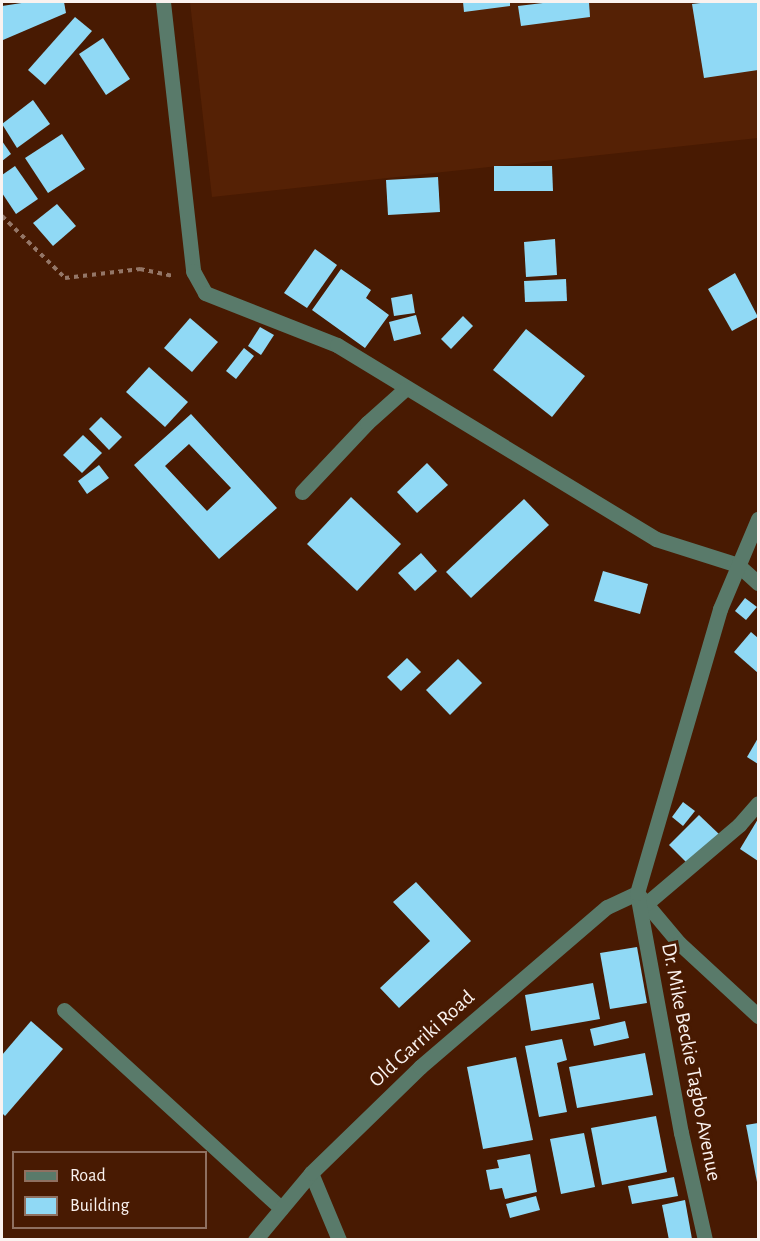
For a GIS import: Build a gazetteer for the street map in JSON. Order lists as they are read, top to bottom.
{
  "streets": {
    "street": ["Old Garriki Road", "Dr. Mike Beckie Tagbo Avenue"]
  },
  "crossings": [
    ["Old Garriki Road", "Dr. Mike Beckie Tagbo Avenue"]
  ],
  "legend": ["Road", "Building"]
}
